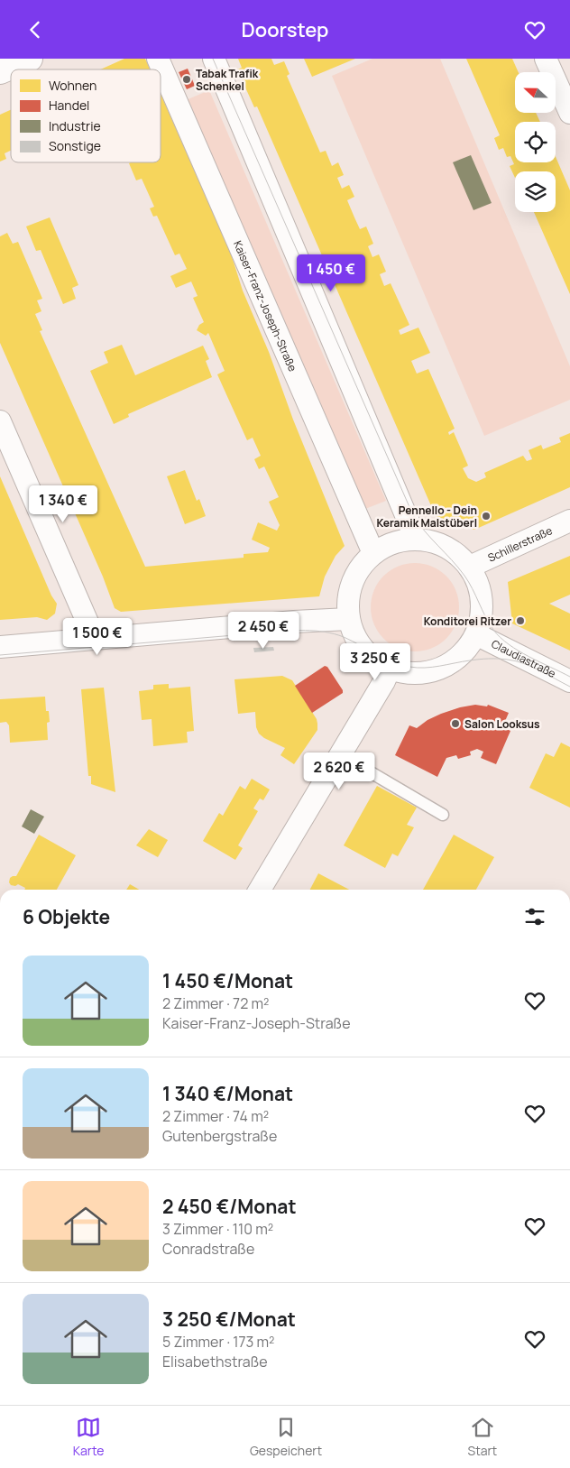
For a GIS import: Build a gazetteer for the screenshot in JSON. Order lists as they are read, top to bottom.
{
  "streets": {
    "street": ["Kaiser-Franz-Joseph-Straße", "Schillerstraße", "Claudiastraße"]
  },
  "crossings": [
    ["Kaiser-Franz-Joseph-Straße", "Schillerstraße"],
    ["Kaiser-Franz-Joseph-Straße", "Claudiastraße"],
    ["Schillerstraße", "Claudiastraße"]
  ],
  "places": [
    "Tabak Trafik Schenkel",
    "Pennello - Dein Keramik Malstüberl",
    "Konditorei Ritzer",
    "Salon Looksus"
  ],
  "legend": [
    "Wohnen",
    "Handel",
    "Industrie",
    "Sonstige"
  ],
  "north": "left",
  "page": {
    "header": "Doorstep",
    "price": [
      "1 450 €",
      "1 340 €",
      "2 450 €",
      "1 500 €",
      "3 250 €",
      "2 620 €"
    ],
    "heading": "6 Objekte",
    "list": [
      {
        "name": "1 450 €/Monat",
        "note": "2 Zimmer · 72 m² · Kaiser-Franz-Joseph-Straße"
      },
      {
        "name": "1 340 €/Monat",
        "note": "2 Zimmer · 74 m² · Gutenbergstraße"
      },
      {
        "name": "2 450 €/Monat",
        "note": "3 Zimmer · 110 m² · Conradstraße"
      },
      {
        "name": "3 250 €/Monat",
        "note": "5 Zimmer · 173 m² · Elisabethstraße"
      }
    ],
    "tabs": ["Karte", "Gespeichert", "Start"]
  }
}
